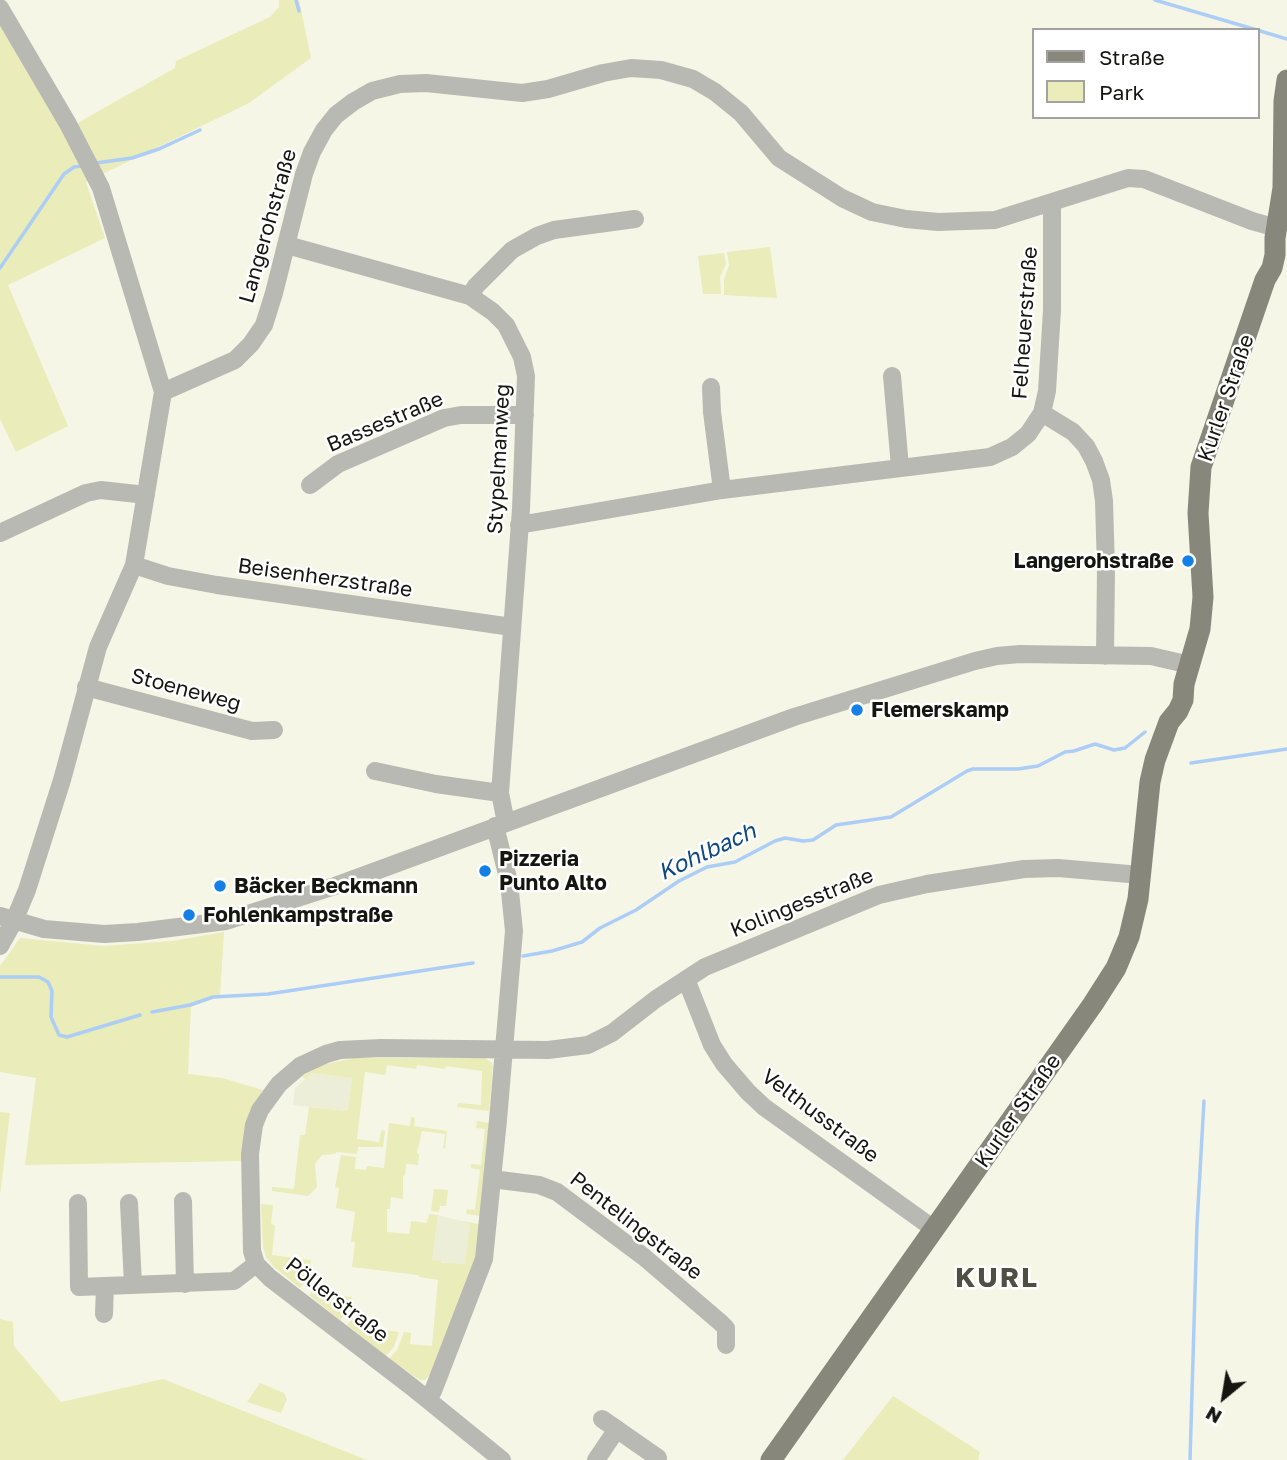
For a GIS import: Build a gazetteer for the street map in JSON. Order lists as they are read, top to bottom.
{
  "streets": {
    "main road": ["Kurler Straße"],
    "street": [
      "Langerohstraße",
      "Felheuerstraße",
      "Bassestraße",
      "Stypelmanweg",
      "Beisenherzstraße",
      "Stoeneweg",
      "Kolingesstraße",
      "Velthusstraße",
      "Pentelingstraße",
      "Pöllerstraße"
    ]
  },
  "crossings": [
    ["Langerohstraße", "Felheuerstraße"],
    ["Langerohstraße", "Kurler Straße"],
    ["Langerohstraße", "Stypelmanweg"],
    ["Felheuerstraße", "Stypelmanweg"],
    ["Kurler Straße", "Kolingesstraße"],
    ["Kurler Straße", "Velthusstraße"],
    ["Bassestraße", "Stypelmanweg"],
    ["Stypelmanweg", "Beisenherzstraße"],
    ["Kolingesstraße", "Velthusstraße"],
    ["Kolingesstraße", "Pöllerstraße"]
  ],
  "districts": ["KURL"],
  "water": ["Kohlbach"],
  "places": [
    "Langerohstraße",
    "Flemerskamp",
    "Pizzeria Punto Alto",
    "Bäcker Beckmann",
    "Fohlenkampstraße"
  ],
  "legend": ["Straße", "Park"],
  "north": "bottom left"
}
